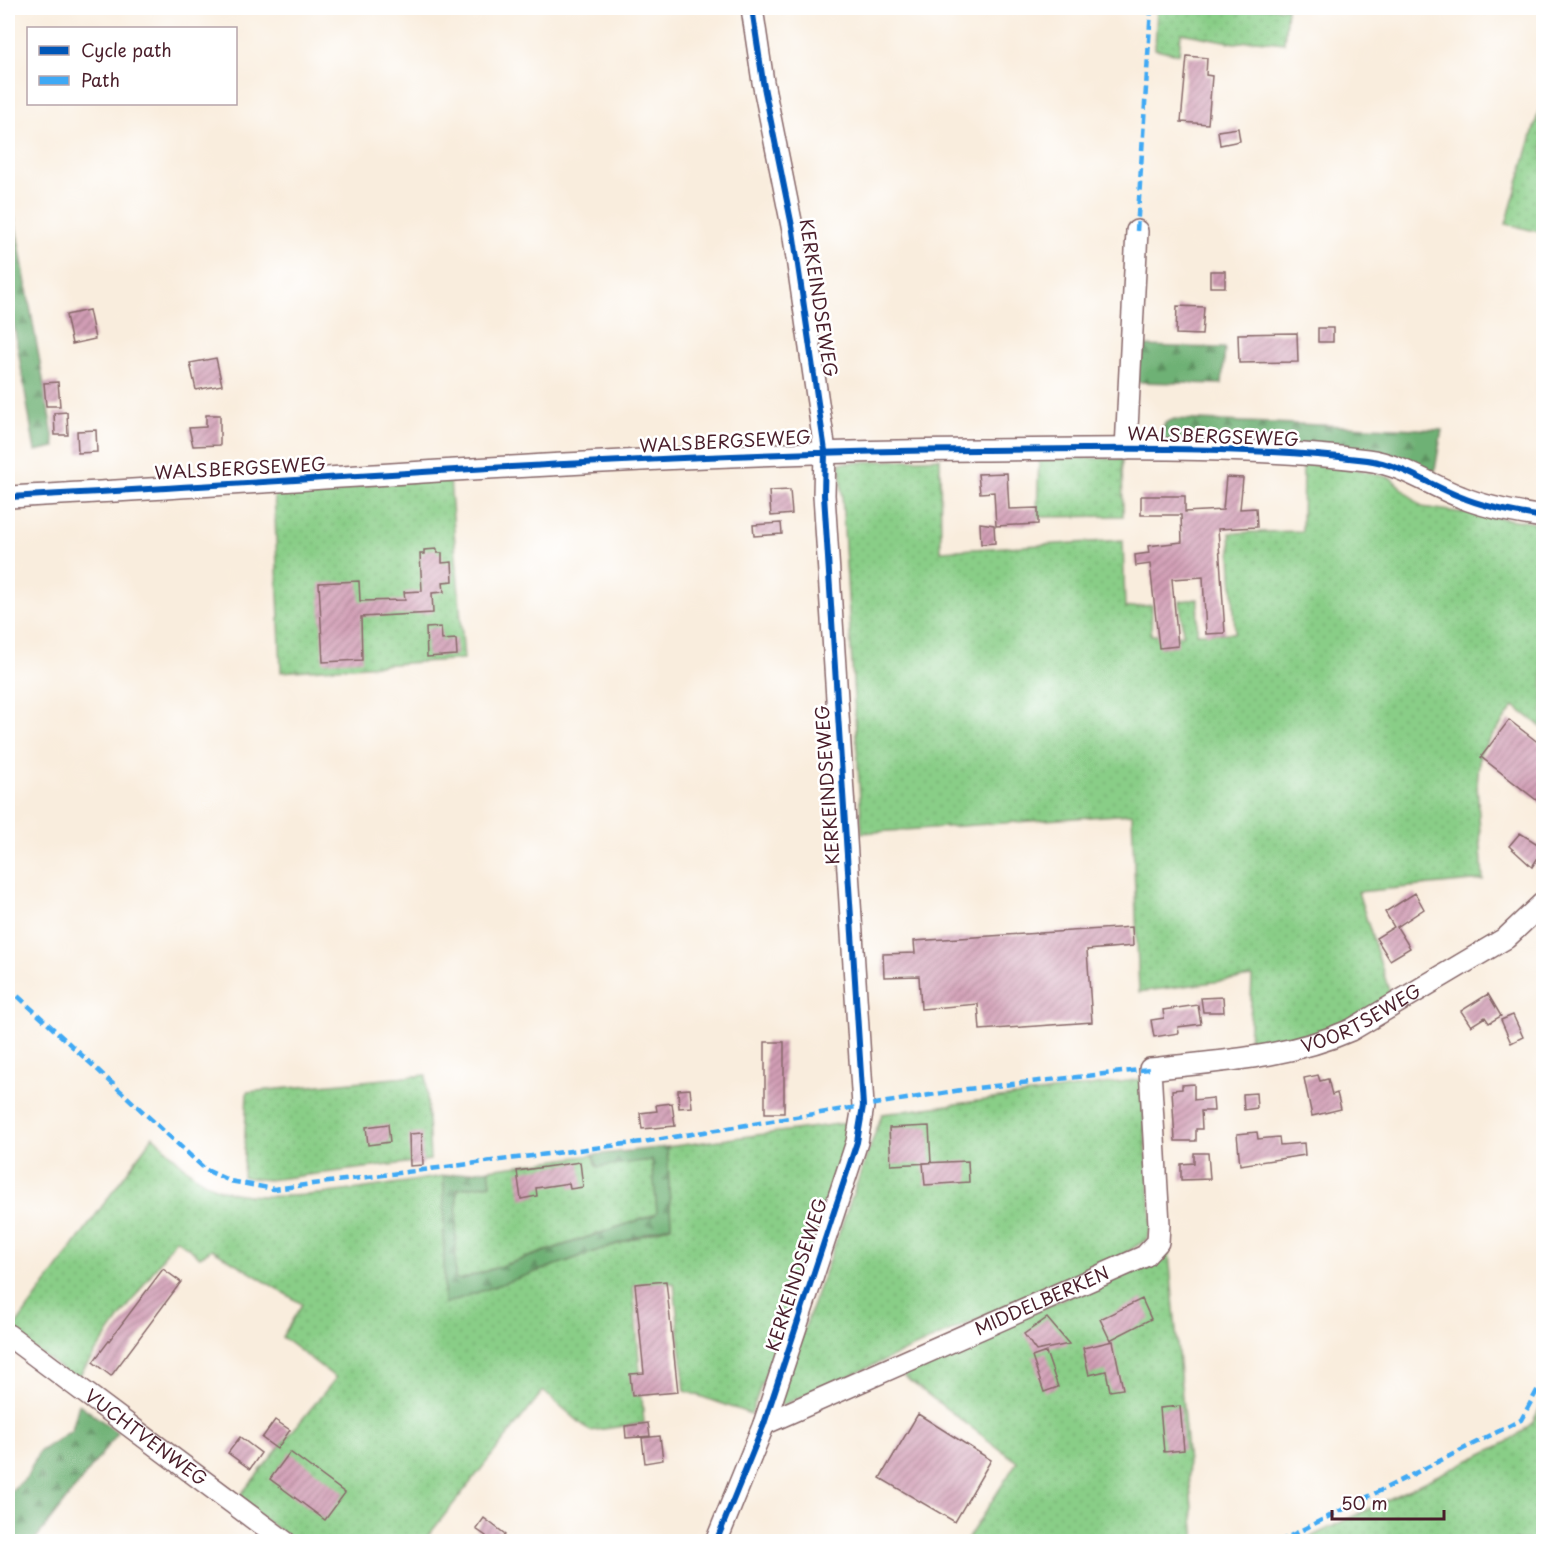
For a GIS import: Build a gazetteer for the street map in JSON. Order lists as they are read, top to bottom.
{
  "streets": {
    "street": [
      "KERKEINDSEWEG",
      "WALSBERGSEWEG",
      "VOORTSEWEG",
      "MIDDELBERKEN",
      "VUCHTVENWEG"
    ]
  },
  "crossings": [
    ["KERKEINDSEWEG", "WALSBERGSEWEG"],
    ["KERKEINDSEWEG", "MIDDELBERKEN"],
    ["VOORTSEWEG", "MIDDELBERKEN"]
  ],
  "legend": ["Cycle path", "Path"],
  "scale_bar": "50 m"
}
